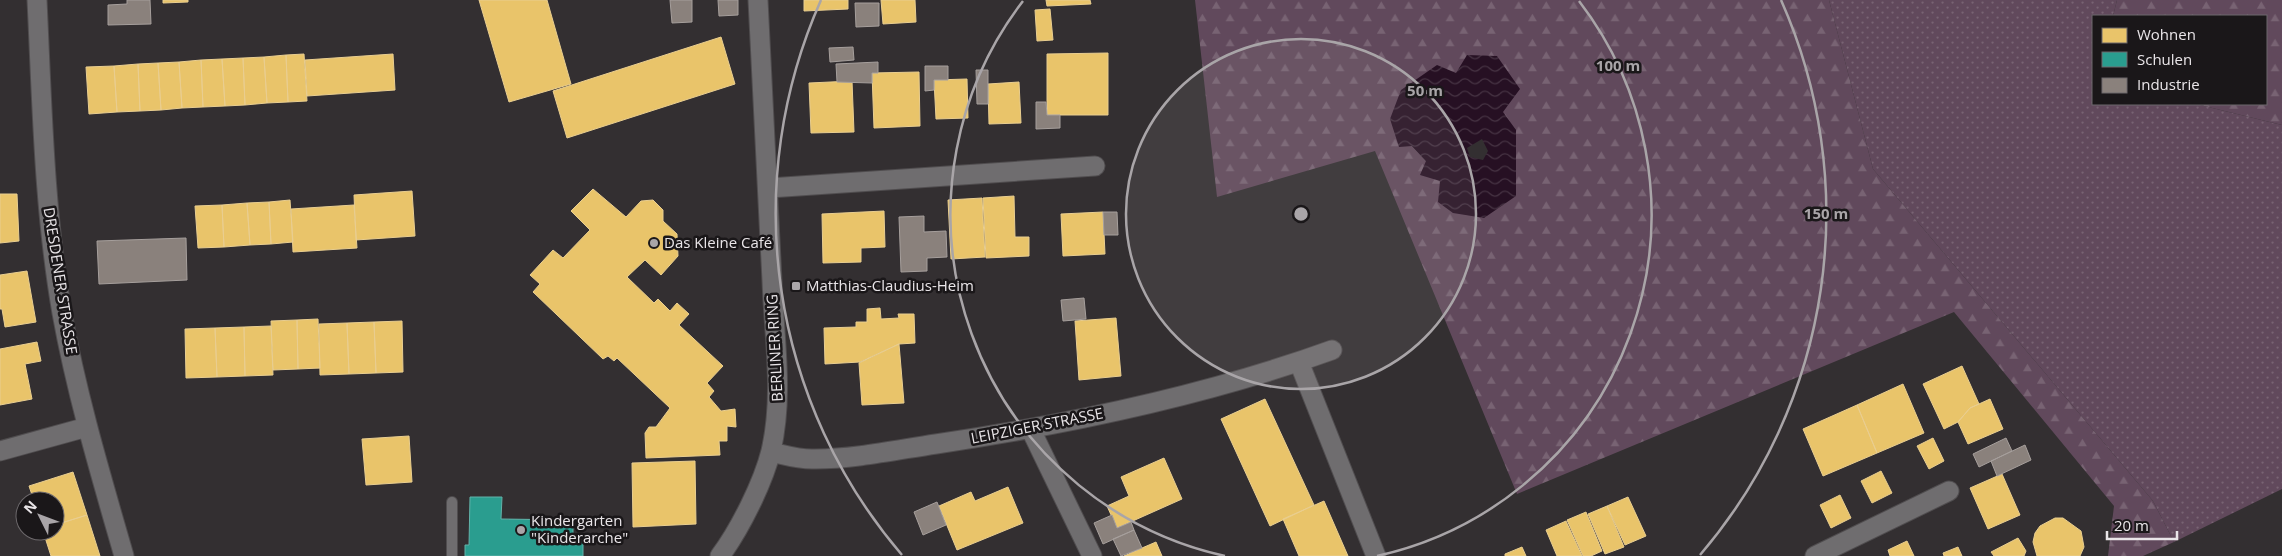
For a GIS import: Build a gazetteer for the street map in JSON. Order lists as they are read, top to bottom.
{
  "streets": {
    "street": ["DRESDENER STRASSE", "BERLINER RING", "LEIPZIGER STRASSE"]
  },
  "crossings": [
    ["BERLINER RING", "LEIPZIGER STRASSE"]
  ],
  "places": {
    "other": ["Das Kleine Café", "Kindergarten \"Kinderarche\""],
    "transit": ["Matthias-Claudius-Heim"]
  },
  "legend": ["Wohnen", "Schulen", "Industrie"],
  "scale_bar": "20 m",
  "north": "top left",
  "rings": ["100 m", "50 m", "150 m"]
}
